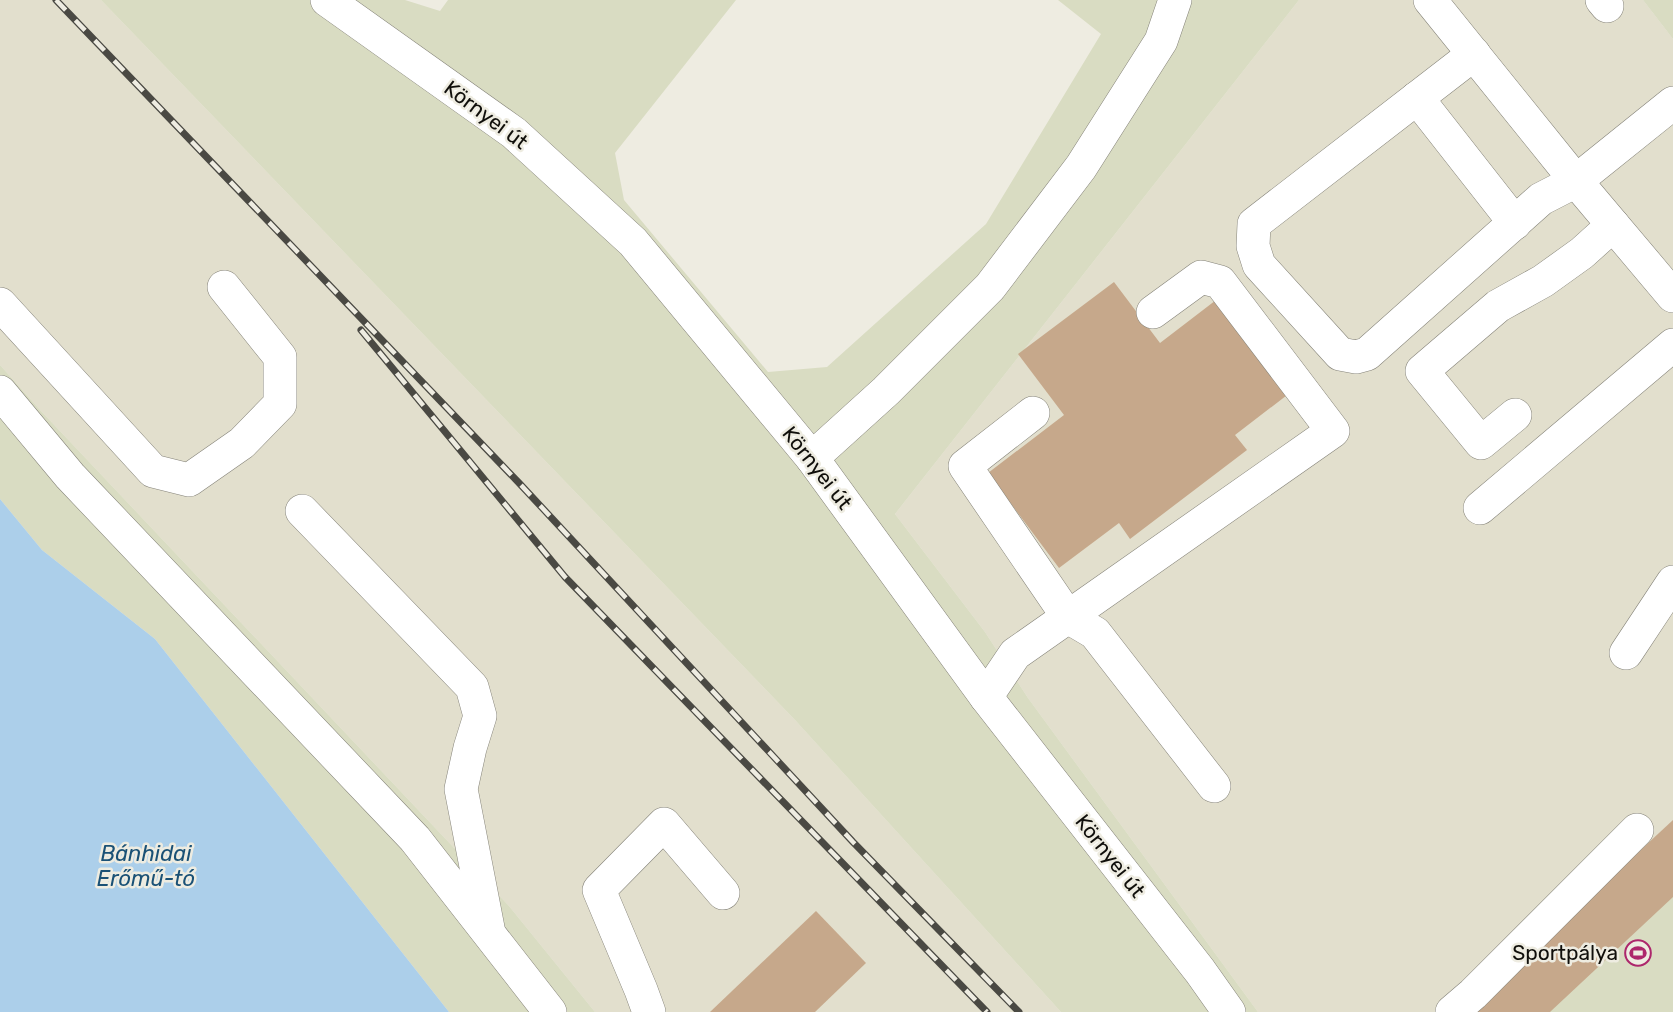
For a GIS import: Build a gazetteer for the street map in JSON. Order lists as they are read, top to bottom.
{
  "streets": {
    "street": ["Környei út"]
  },
  "water": ["Bánhidai Erőmű-tó"],
  "places": {
    "sports": ["Sportpálya"]
  }
}
